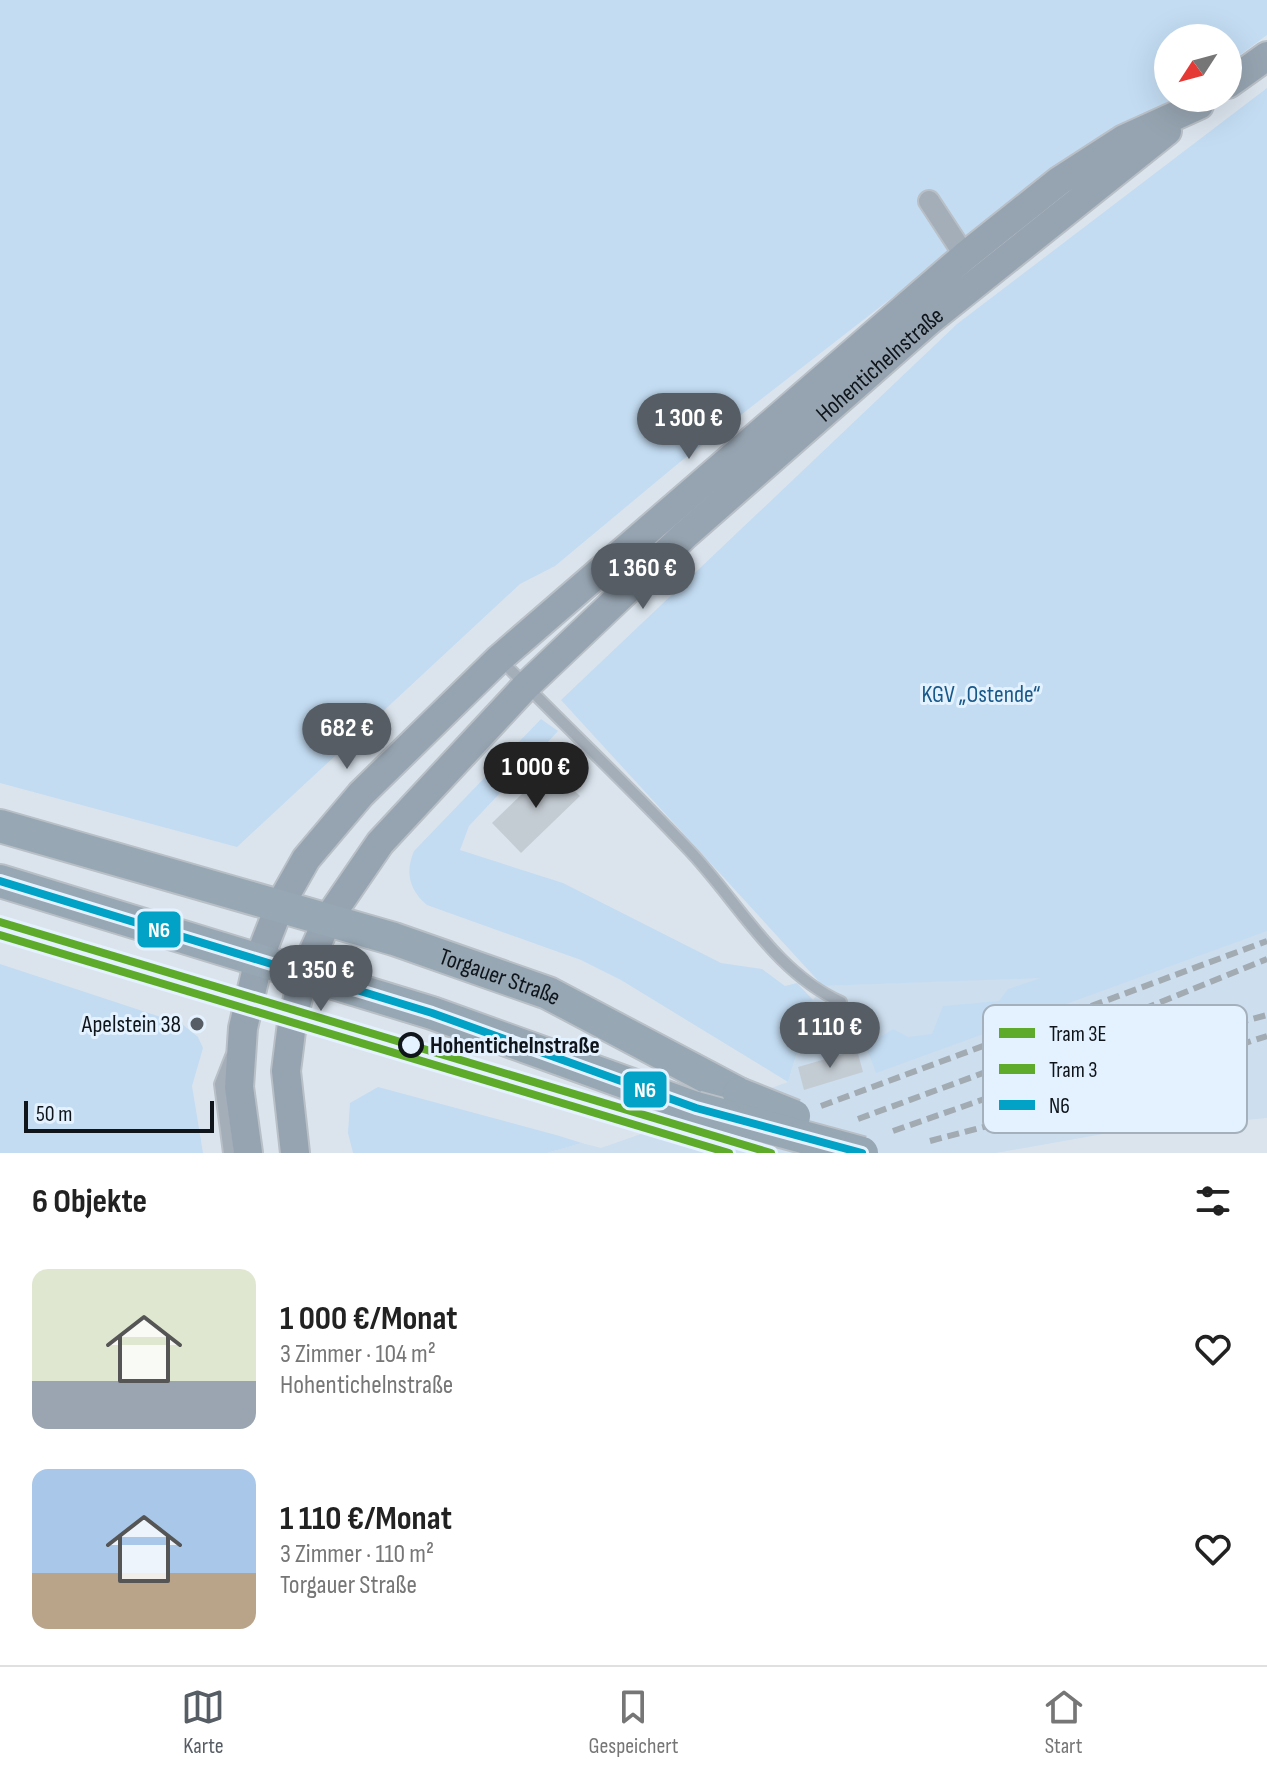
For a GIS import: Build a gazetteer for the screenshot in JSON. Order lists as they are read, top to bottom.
{
  "streets": {
    "main road": ["Hohentichelnstraße", "Torgauer Straße"]
  },
  "crossings": [
    ["Hohentichelnstraße", "Torgauer Straße"]
  ],
  "parks": ["KGV „Ostende“"],
  "places": ["Apelstein 38", "Hohentichelnstraße"],
  "lines": ["transit line N6", "tram line 3E", "tram line 3"],
  "legend": ["Tram 3E", "Tram 3", "N6"],
  "scale_bar": "50 m",
  "north": "bottom left",
  "page": {
    "price": [
      "1 300 €",
      "1 360 €",
      "682 €",
      "1 000 €",
      "1 350 €",
      "1 110 €"
    ],
    "scale": "50 m",
    "heading": "6 Objekte",
    "list": [
      {
        "name": "1 000 €/Monat",
        "note": "3 Zimmer · 104 m² · Hohentichelnstraße"
      },
      {
        "name": "1 110 €/Monat",
        "note": "3 Zimmer · 110 m² · Torgauer Straße"
      }
    ],
    "tabs": ["Karte", "Gespeichert", "Start"]
  }
}
